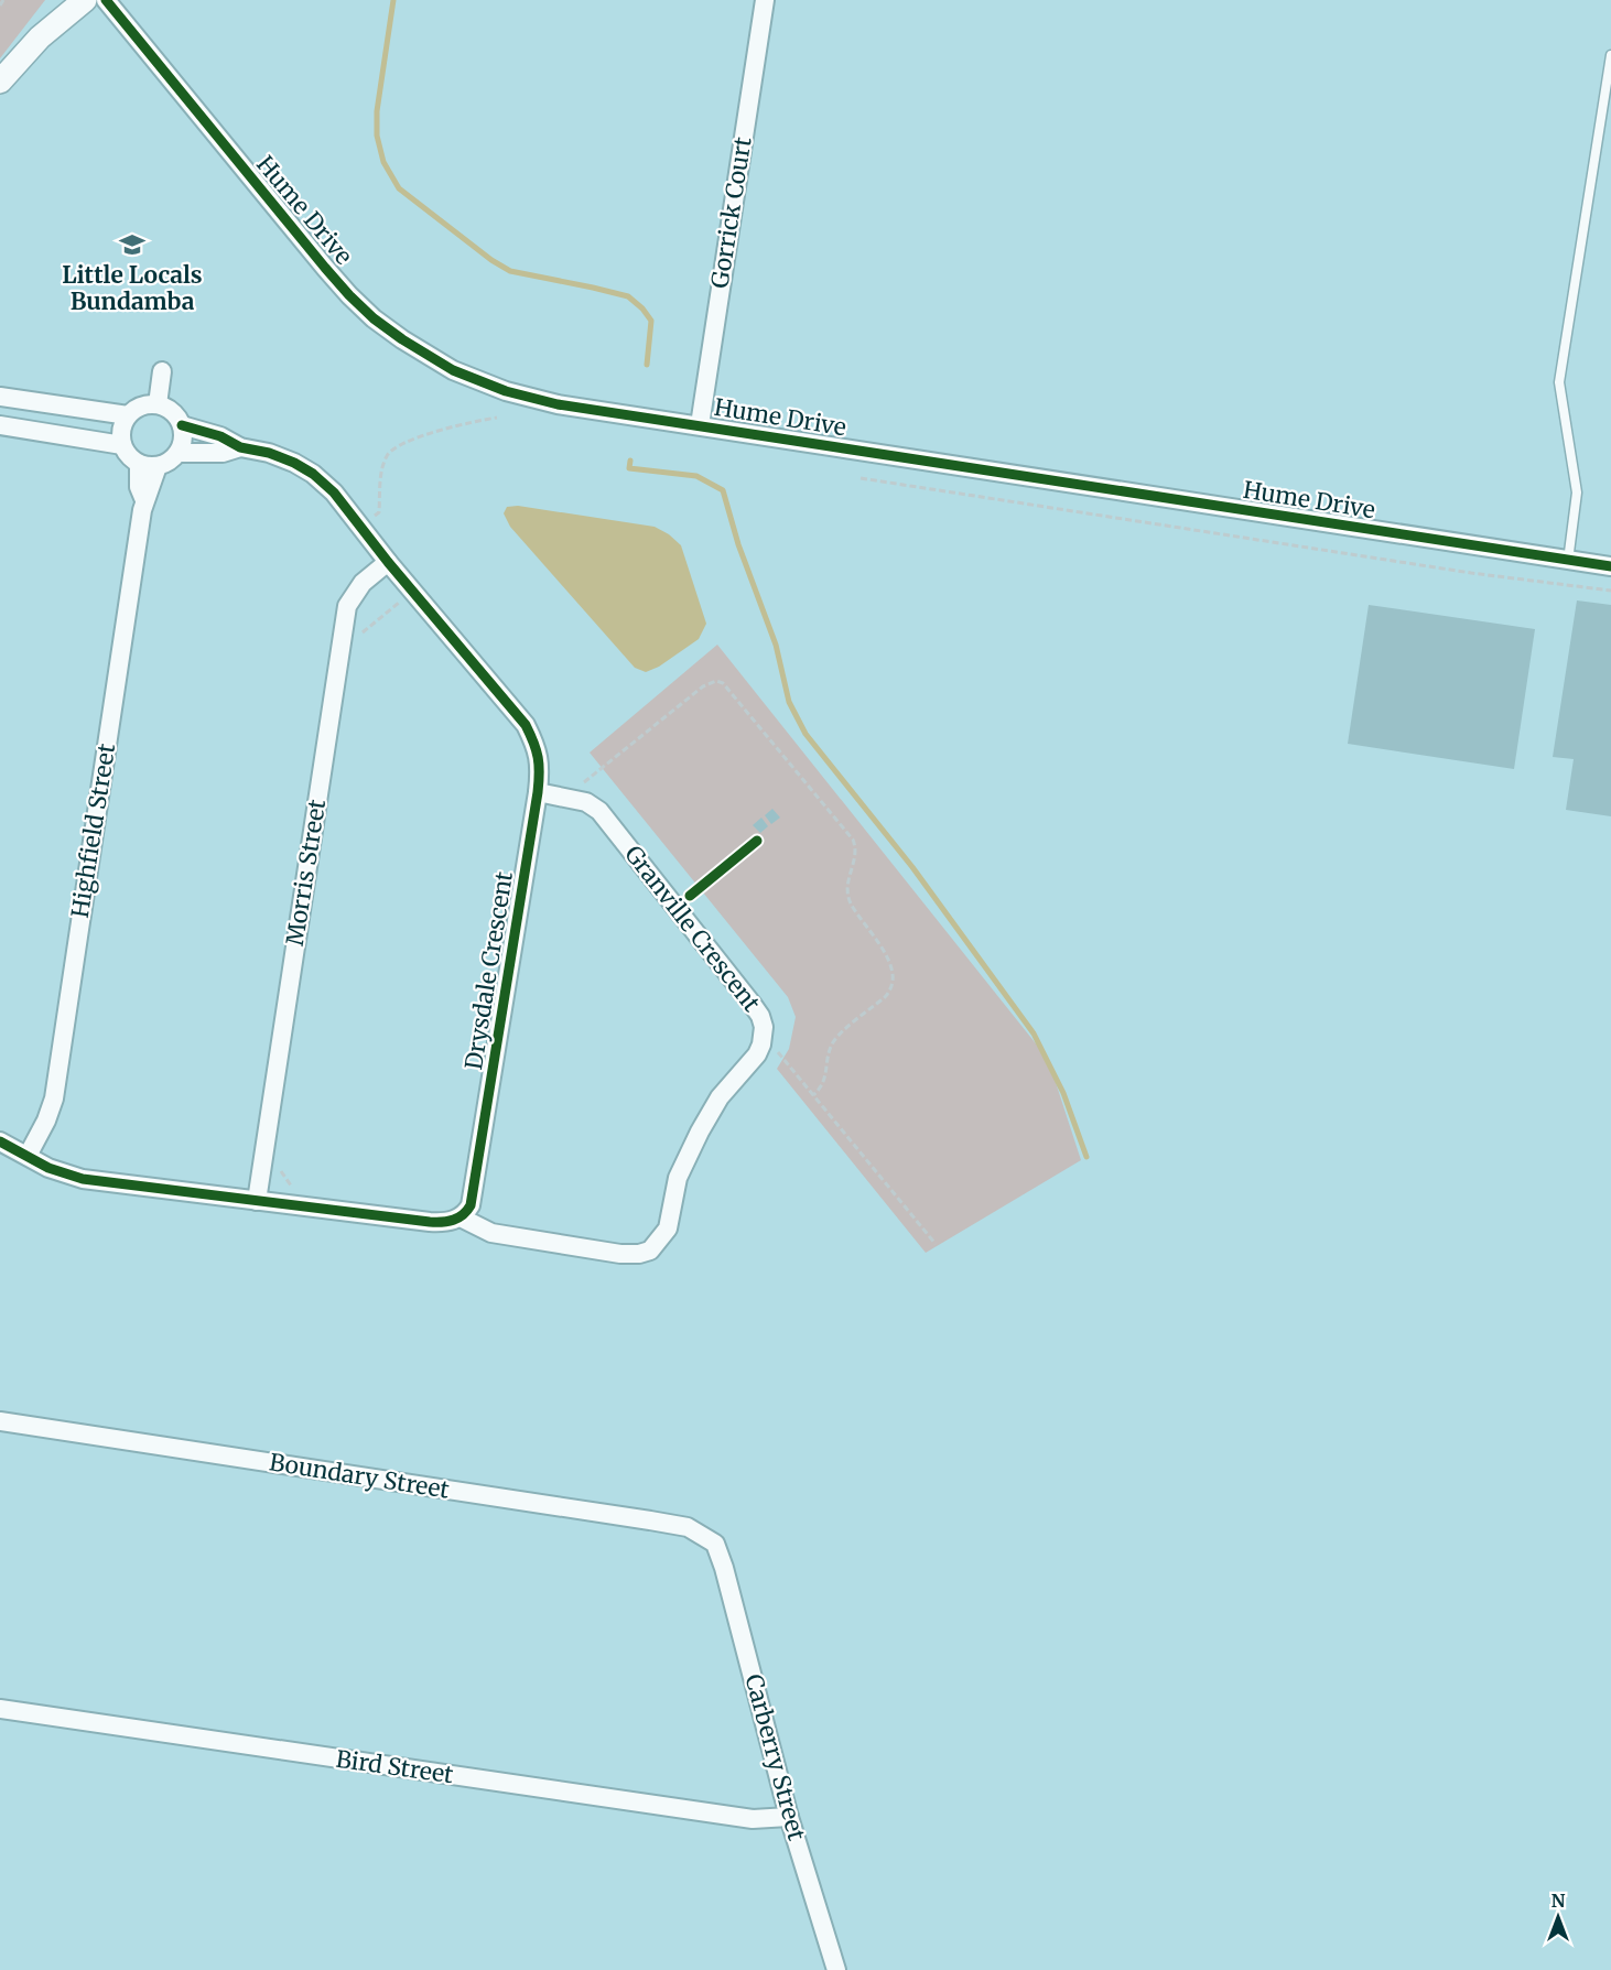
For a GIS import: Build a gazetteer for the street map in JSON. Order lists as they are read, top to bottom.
{
  "streets": {
    "street": [
      "Hume Drive",
      "Gorrick Court",
      "Highfield Street",
      "Morris Street",
      "Granville Crescent",
      "Drysdale Crescent",
      "Boundary Street",
      "Carberry Street",
      "Bird Street"
    ]
  },
  "crossings": [
    ["Hume Drive", "Gorrick Court"],
    ["Highfield Street", "Drysdale Crescent"],
    ["Morris Street", "Drysdale Crescent"],
    ["Granville Crescent", "Drysdale Crescent"],
    ["Boundary Street", "Carberry Street"],
    ["Carberry Street", "Bird Street"]
  ],
  "places": {
    "school or university": ["Little Locals Bundamba"]
  },
  "north": "top"
}
